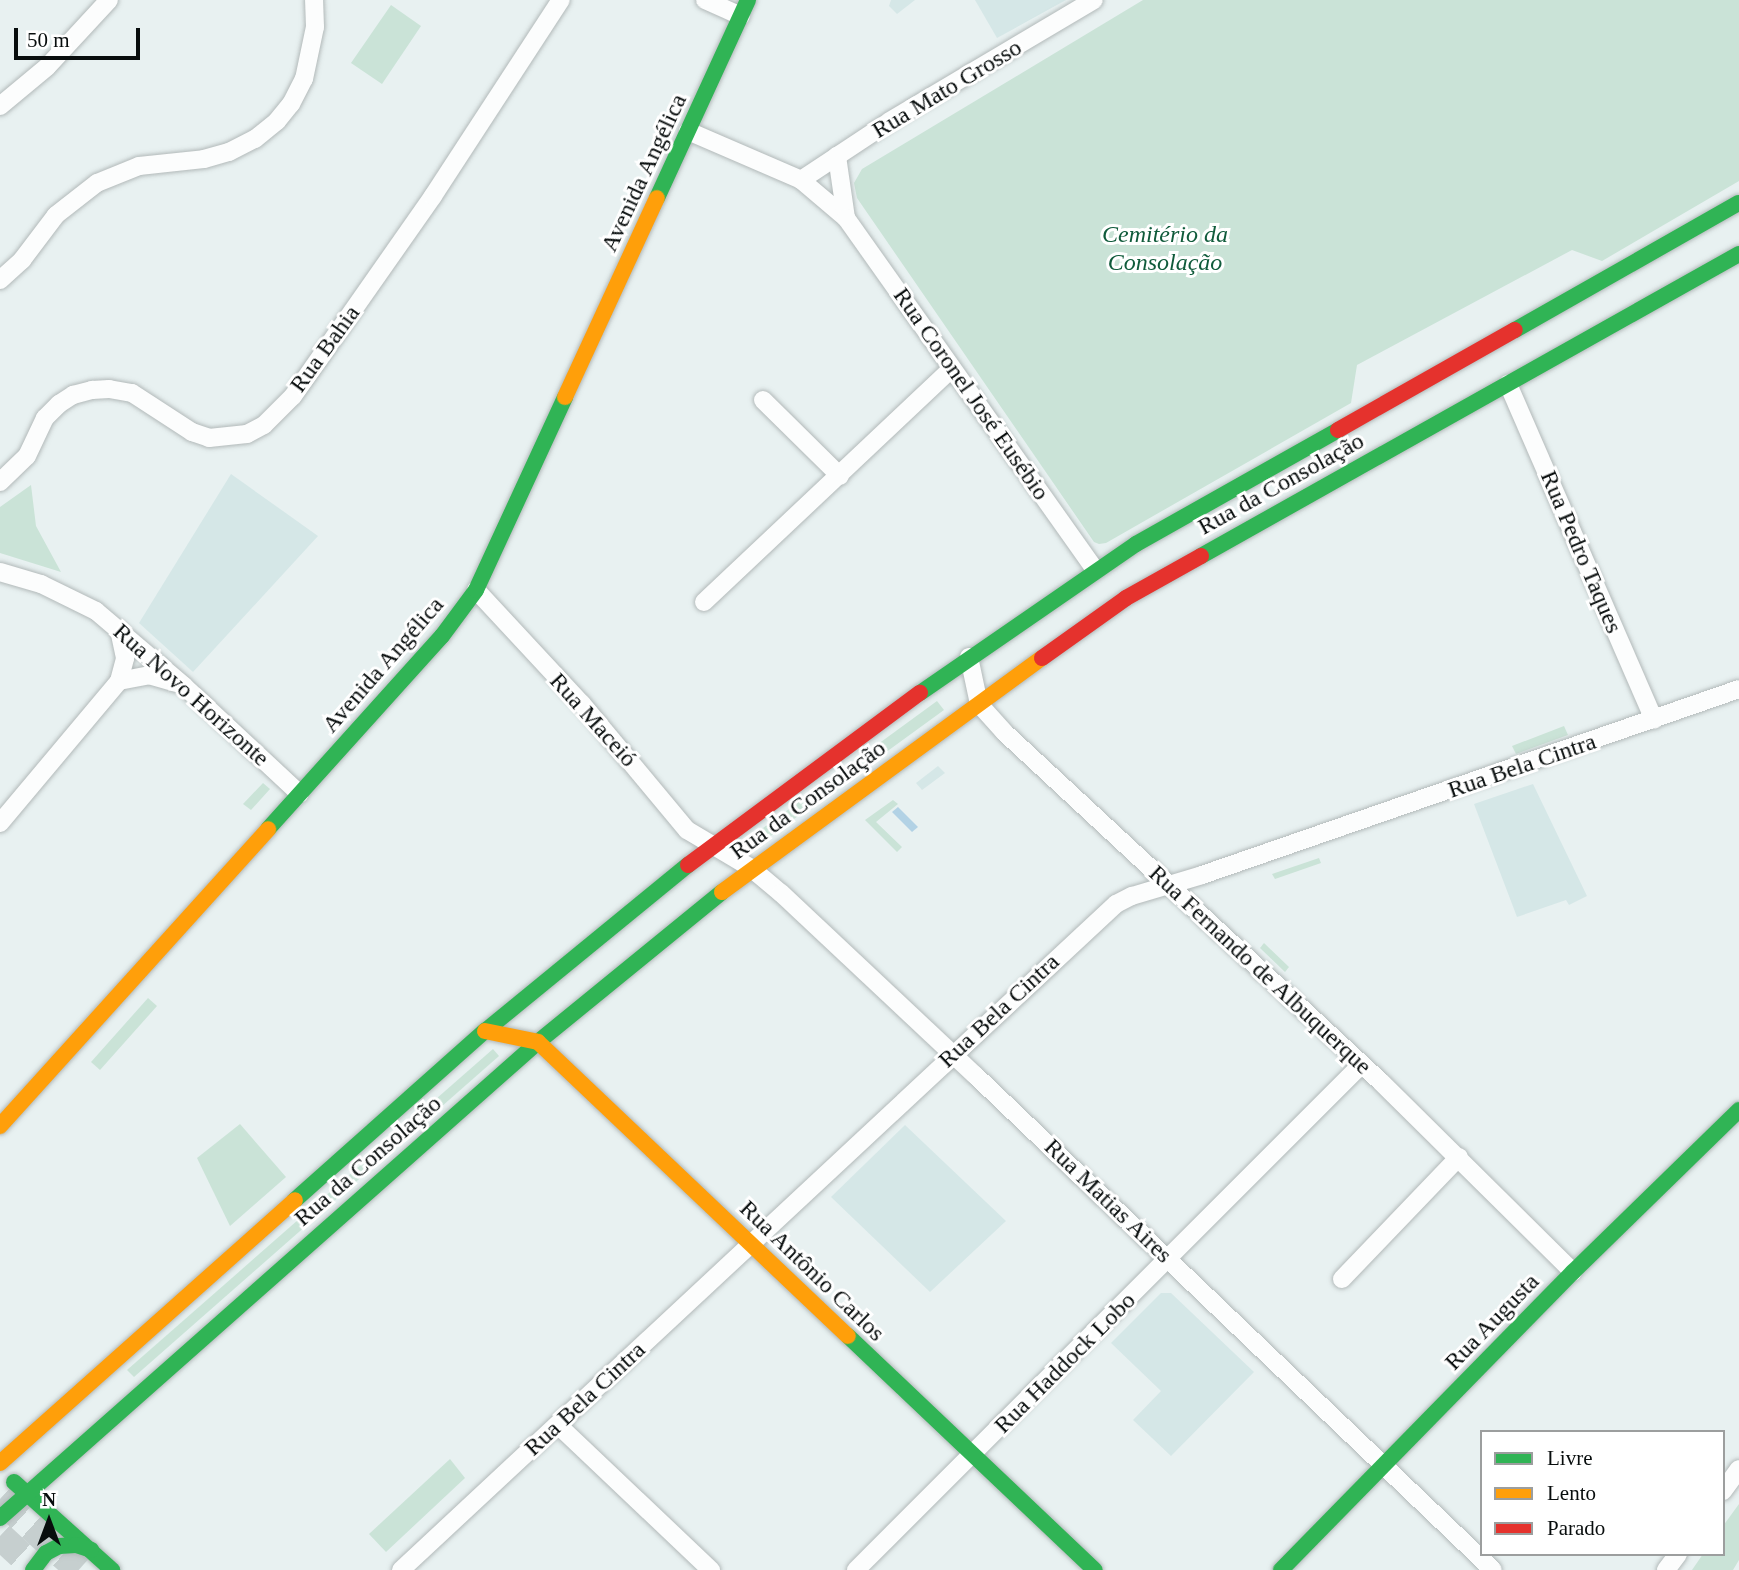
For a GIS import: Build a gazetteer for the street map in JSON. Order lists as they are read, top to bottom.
{
  "streets": {
    "main road": [
      "Avenida Angélica",
      "Rua da Consolação",
      "Rua Antônio Carlos",
      "Rua Augusta"
    ],
    "street": [
      "Rua Mato Grosso",
      "Rua Bahia",
      "Rua Coronel José Eusébio",
      "Rua Pedro Taques",
      "Rua Novo Horizonte",
      "Rua Maceió",
      "Rua Bela Cintra",
      "Rua Fernando de Albuquerque",
      "Rua Matias Aires",
      "Rua Haddock Lobo"
    ]
  },
  "crossings": [
    ["Rua Mato Grosso", "Rua Coronel José Eusébio"],
    ["Avenida Angélica", "Rua Coronel José Eusébio"],
    ["Avenida Angélica", "Rua Novo Horizonte"],
    ["Avenida Angélica", "Rua Maceió"],
    ["Rua Coronel José Eusébio", "Rua da Consolação"],
    ["Rua da Consolação", "Rua Pedro Taques"],
    ["Rua da Consolação", "Rua Maceió"],
    ["Rua da Consolação", "Rua Fernando de Albuquerque"],
    ["Rua da Consolação", "Rua Matias Aires"],
    ["Rua da Consolação", "Rua Antônio Carlos"],
    ["Rua Pedro Taques", "Rua Bela Cintra"],
    ["Rua Maceió", "Rua Matias Aires"],
    ["Rua Bela Cintra", "Rua Fernando de Albuquerque"],
    ["Rua Bela Cintra", "Rua Matias Aires"],
    ["Rua Bela Cintra", "Rua Antônio Carlos"],
    ["Rua Fernando de Albuquerque", "Rua Augusta"],
    ["Rua Fernando de Albuquerque", "Rua Haddock Lobo"],
    ["Rua Matias Aires", "Rua Augusta"],
    ["Rua Matias Aires", "Rua Haddock Lobo"],
    ["Rua Antônio Carlos", "Rua Haddock Lobo"]
  ],
  "parks": ["Cemitério da Consolação"],
  "legend": ["Livre", "Lento", "Parado"],
  "scale_bar": "50 m",
  "north": "top"
}
